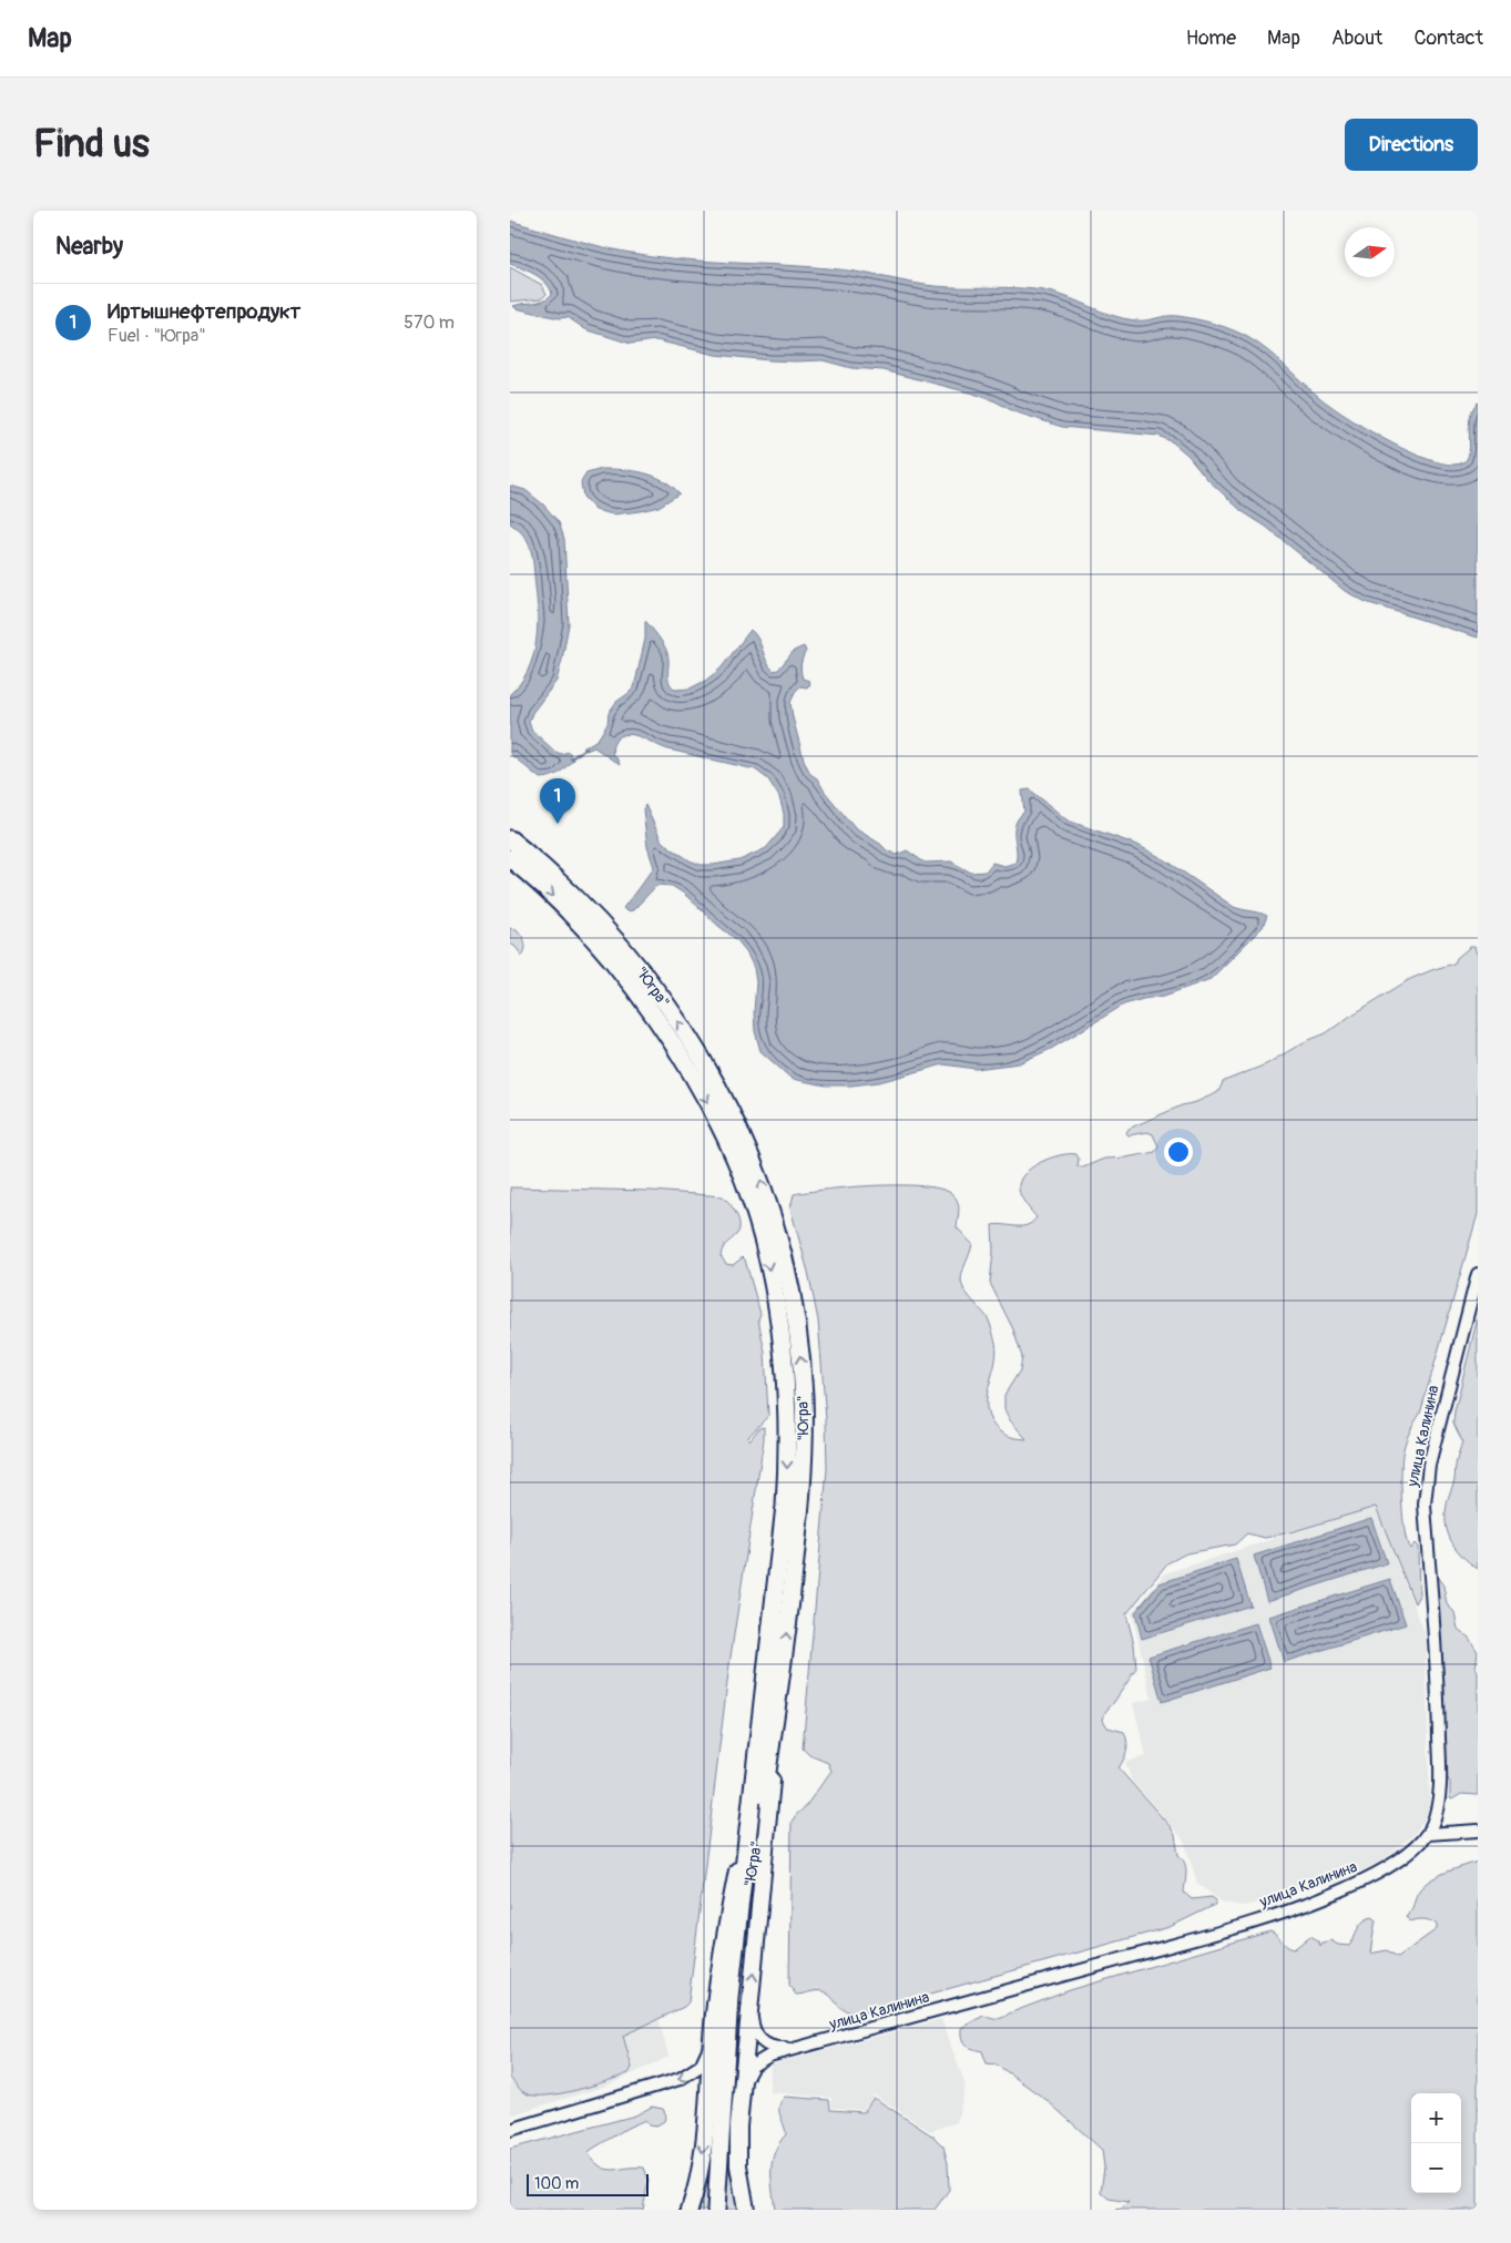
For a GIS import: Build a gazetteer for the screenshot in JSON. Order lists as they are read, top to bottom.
{
  "streets": {
    "highway": ["\"Югра\""],
    "street": ["улица Калинина"]
  },
  "scale_bar": "100 m",
  "north": "right",
  "page": {
    "header": "Map",
    "nav": [
      "Home",
      "Map",
      "About",
      "Contact"
    ],
    "buttons": "Directions",
    "title": "Find us",
    "heading": "Nearby",
    "list": [
      {
        "mark": "1",
        "name": "Иртышнефтепродукт",
        "note": "Fuel · \"Югра\"",
        "value": "570 m"
      }
    ],
    "pins": "1",
    "map_buttons": ["+", "−"],
    "scale": "100 m"
  }
}
